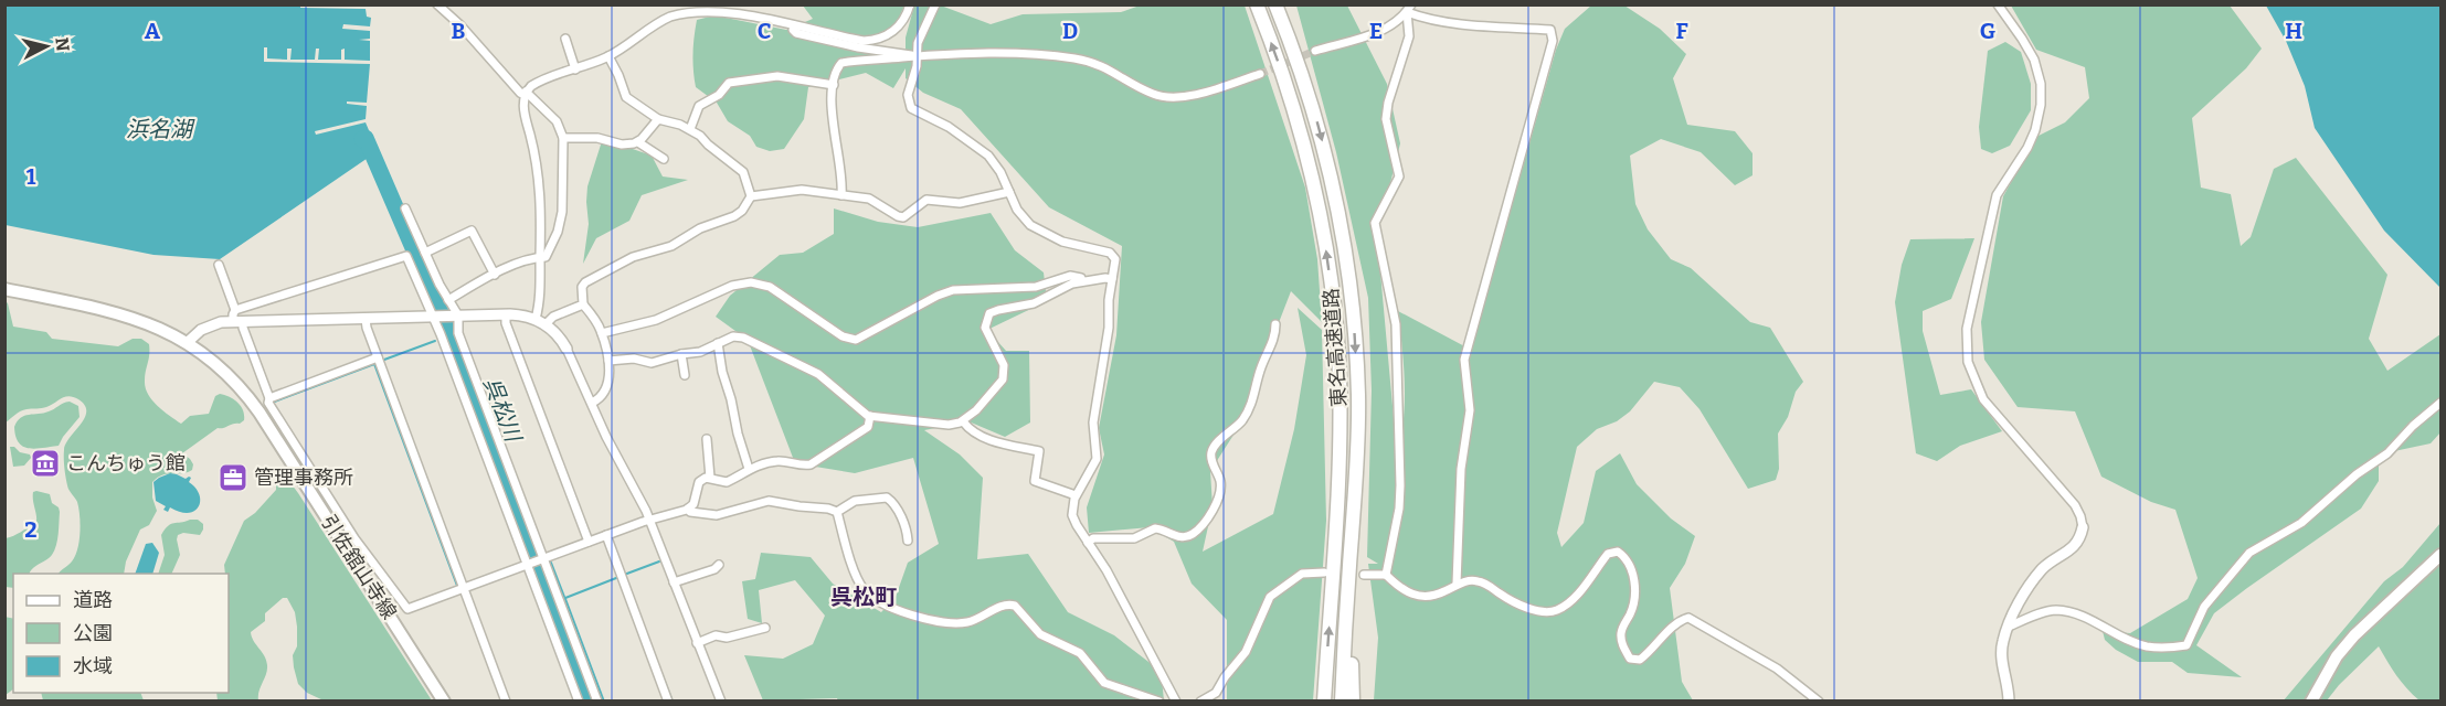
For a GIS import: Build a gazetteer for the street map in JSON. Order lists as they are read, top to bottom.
{
  "streets": {
    "highway": ["東名高速道路"],
    "main road": ["引佐舘山寺線"]
  },
  "districts": ["呉松町"],
  "water": ["浜名湖", "呉松川"],
  "places": {
    "museum": ["こんちゅう館"],
    "office": ["管理事務所"]
  },
  "legend": ["道路", "公園", "水域"],
  "north": "right",
  "grid": {
    "columns": [
      "A",
      "B",
      "C",
      "D",
      "E",
      "F",
      "G",
      "H"
    ],
    "rows": ["1", "2"]
  }
}
